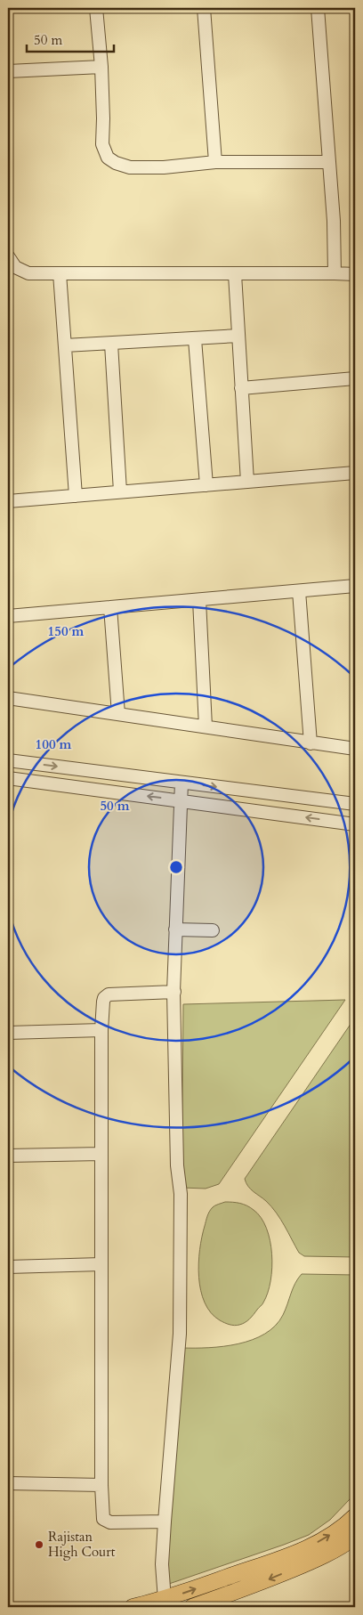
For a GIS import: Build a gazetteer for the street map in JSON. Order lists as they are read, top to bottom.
{
  "places": ["Rajistan High Court"],
  "scale_bar": "50 m",
  "rings": ["150 m", "100 m", "50 m"]
}
